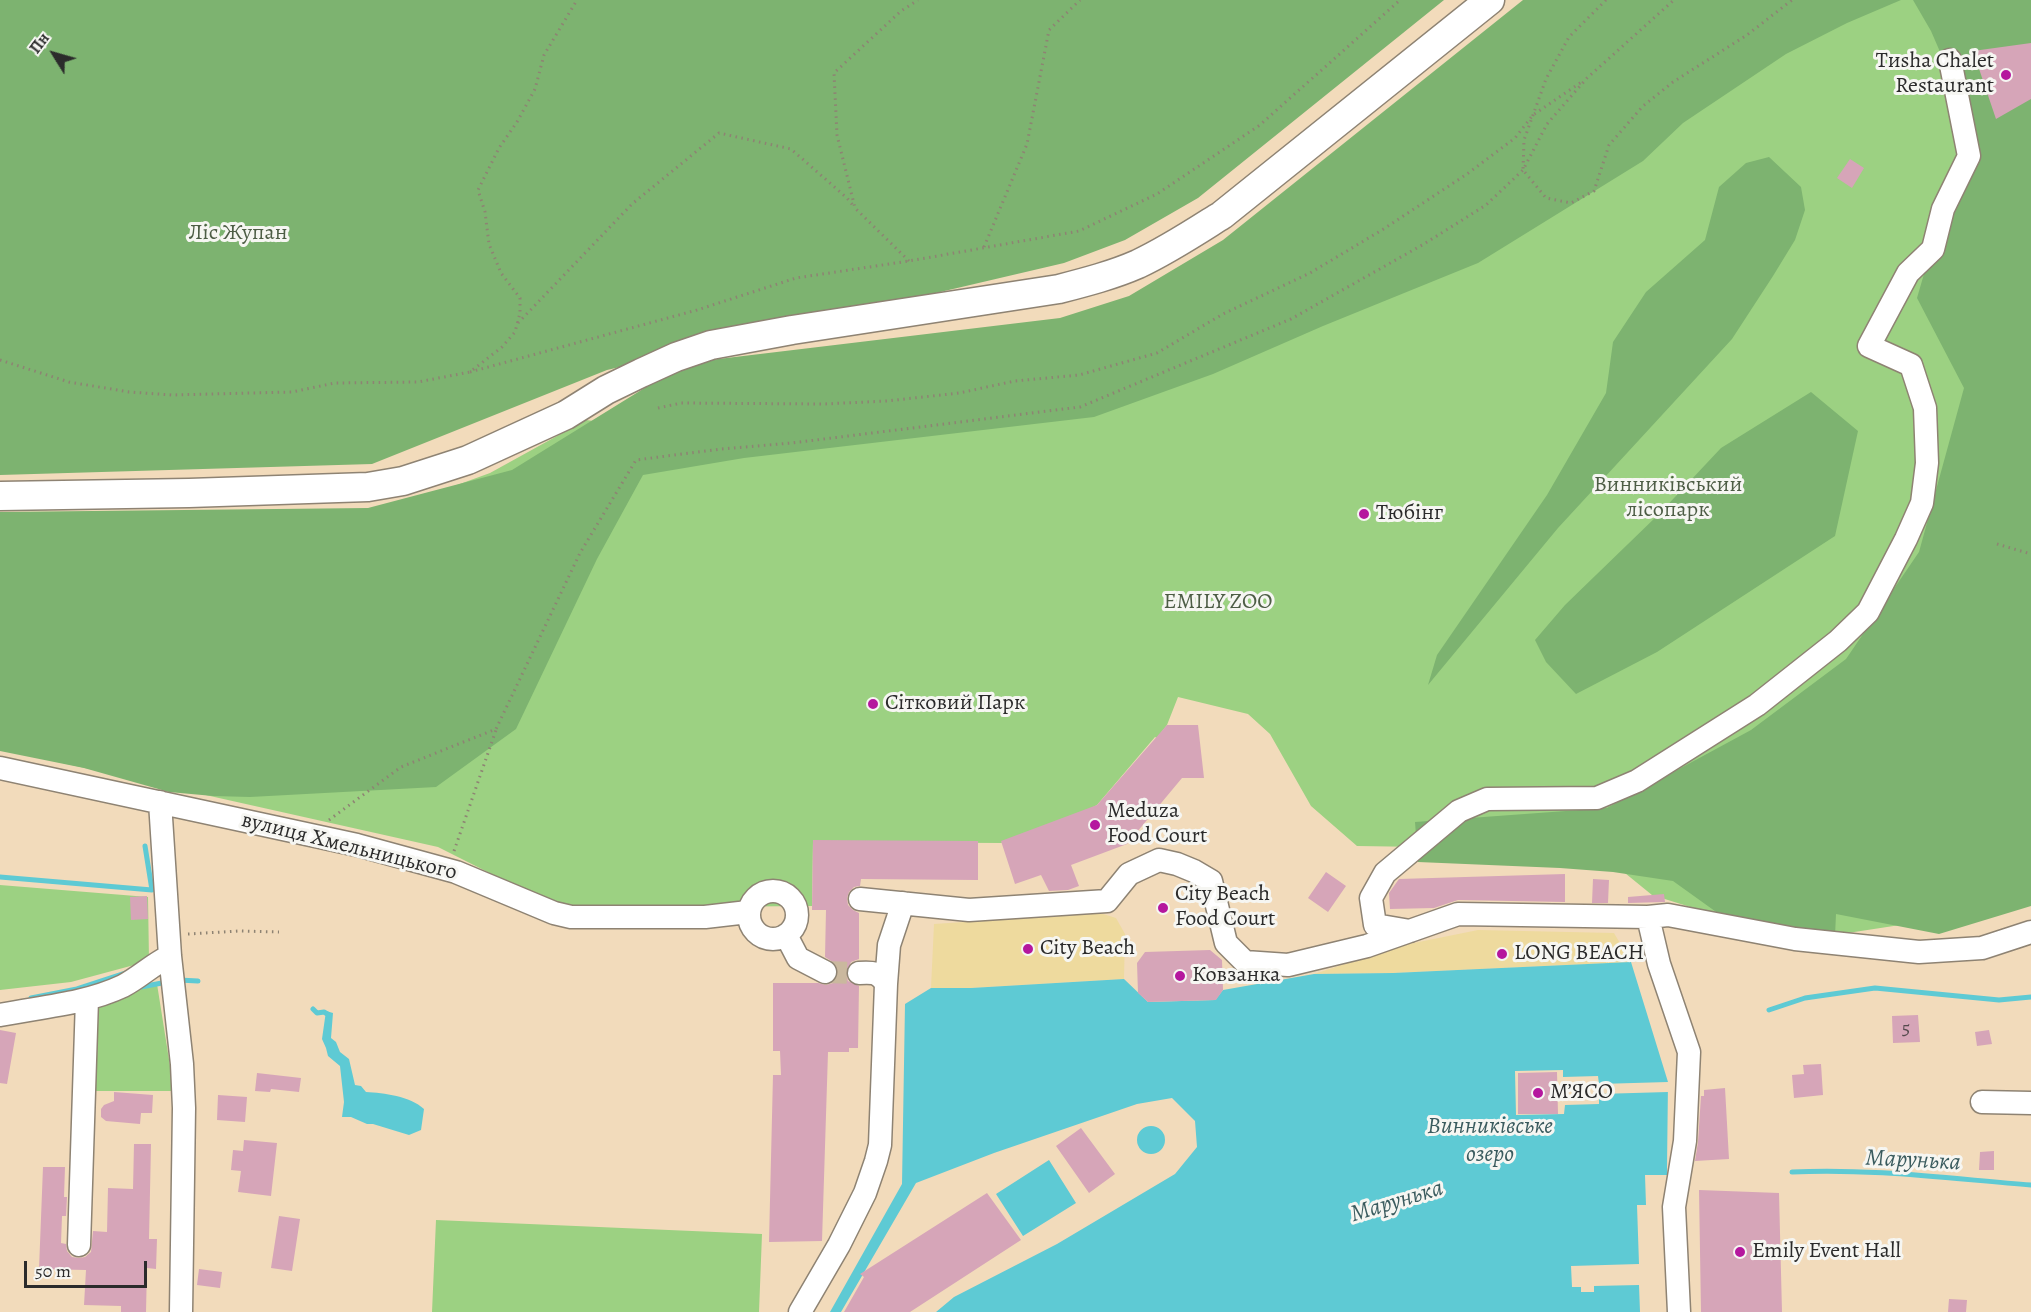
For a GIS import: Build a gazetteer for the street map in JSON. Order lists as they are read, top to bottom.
{
  "streets": {
    "street": ["вулиця Хмельницького"]
  },
  "water": ["Винниківське озеро", "Марунька"],
  "parks": ["Ліс Жупан", "Винниківський лісопарк", "EMILY ZOO"],
  "places": [
    "Tиsha Chalet Restaurant",
    "Тюбінг",
    "Сітковий Парк",
    "Meduza Food Court",
    "City Beach Food Court",
    "City Beach",
    "LONG BEACH",
    "Ковзанка",
    "М’ЯСО",
    "Emily Event Hall"
  ],
  "house_numbers": ["5"],
  "scale_bar": "50 m",
  "north": "top left"
}
